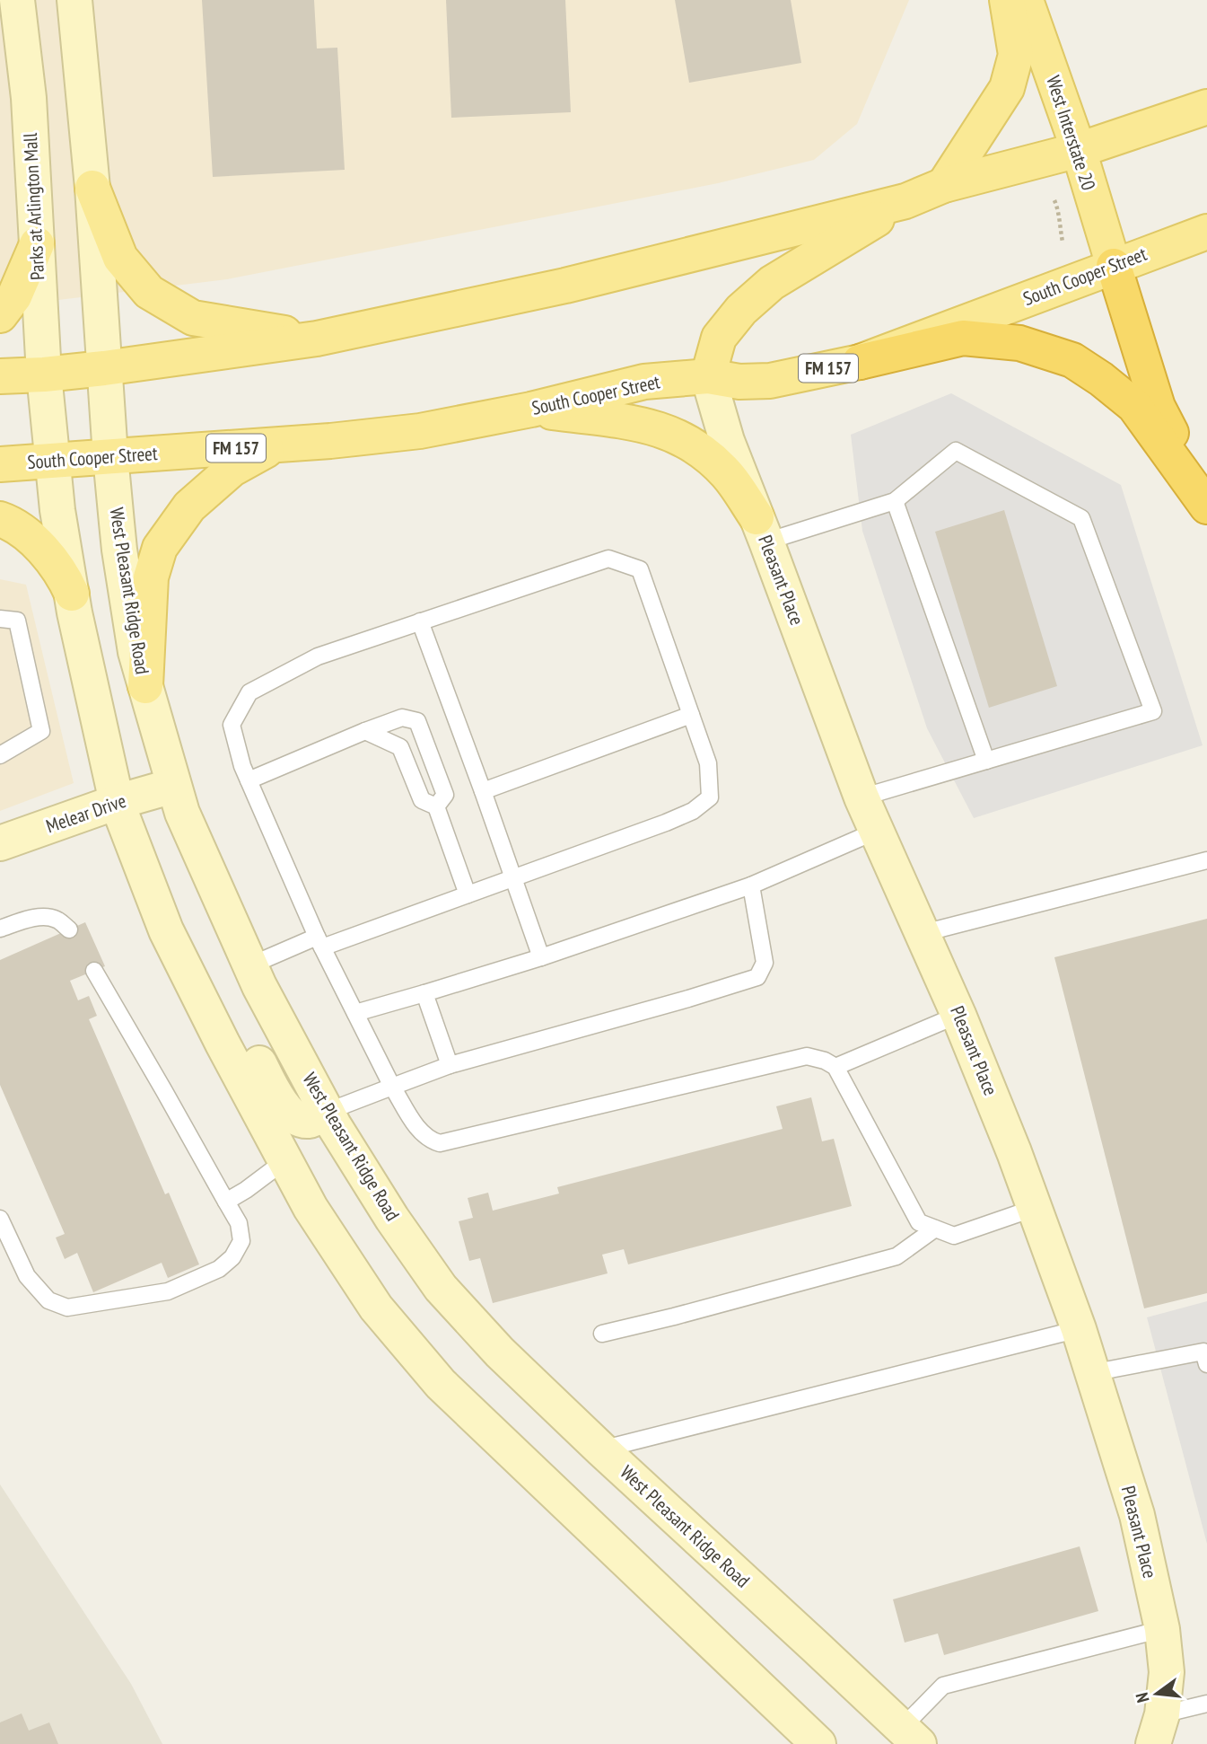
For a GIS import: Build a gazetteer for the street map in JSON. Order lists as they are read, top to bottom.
{
  "streets": {
    "main road": ["West Interstate 20", "South Cooper Street", "FM 157"],
    "street": [
      "Parks at Arlington Mall",
      "Pleasant Place",
      "West Pleasant Ridge Road",
      "Melear Drive"
    ]
  },
  "crossings": [
    ["West Interstate 20", "South Cooper Street"],
    ["Parks at Arlington Mall", "South Cooper Street"],
    ["South Cooper Street", "Pleasant Place"],
    ["South Cooper Street", "West Pleasant Ridge Road"],
    ["West Pleasant Ridge Road", "Melear Drive"]
  ],
  "north": "left"
}
